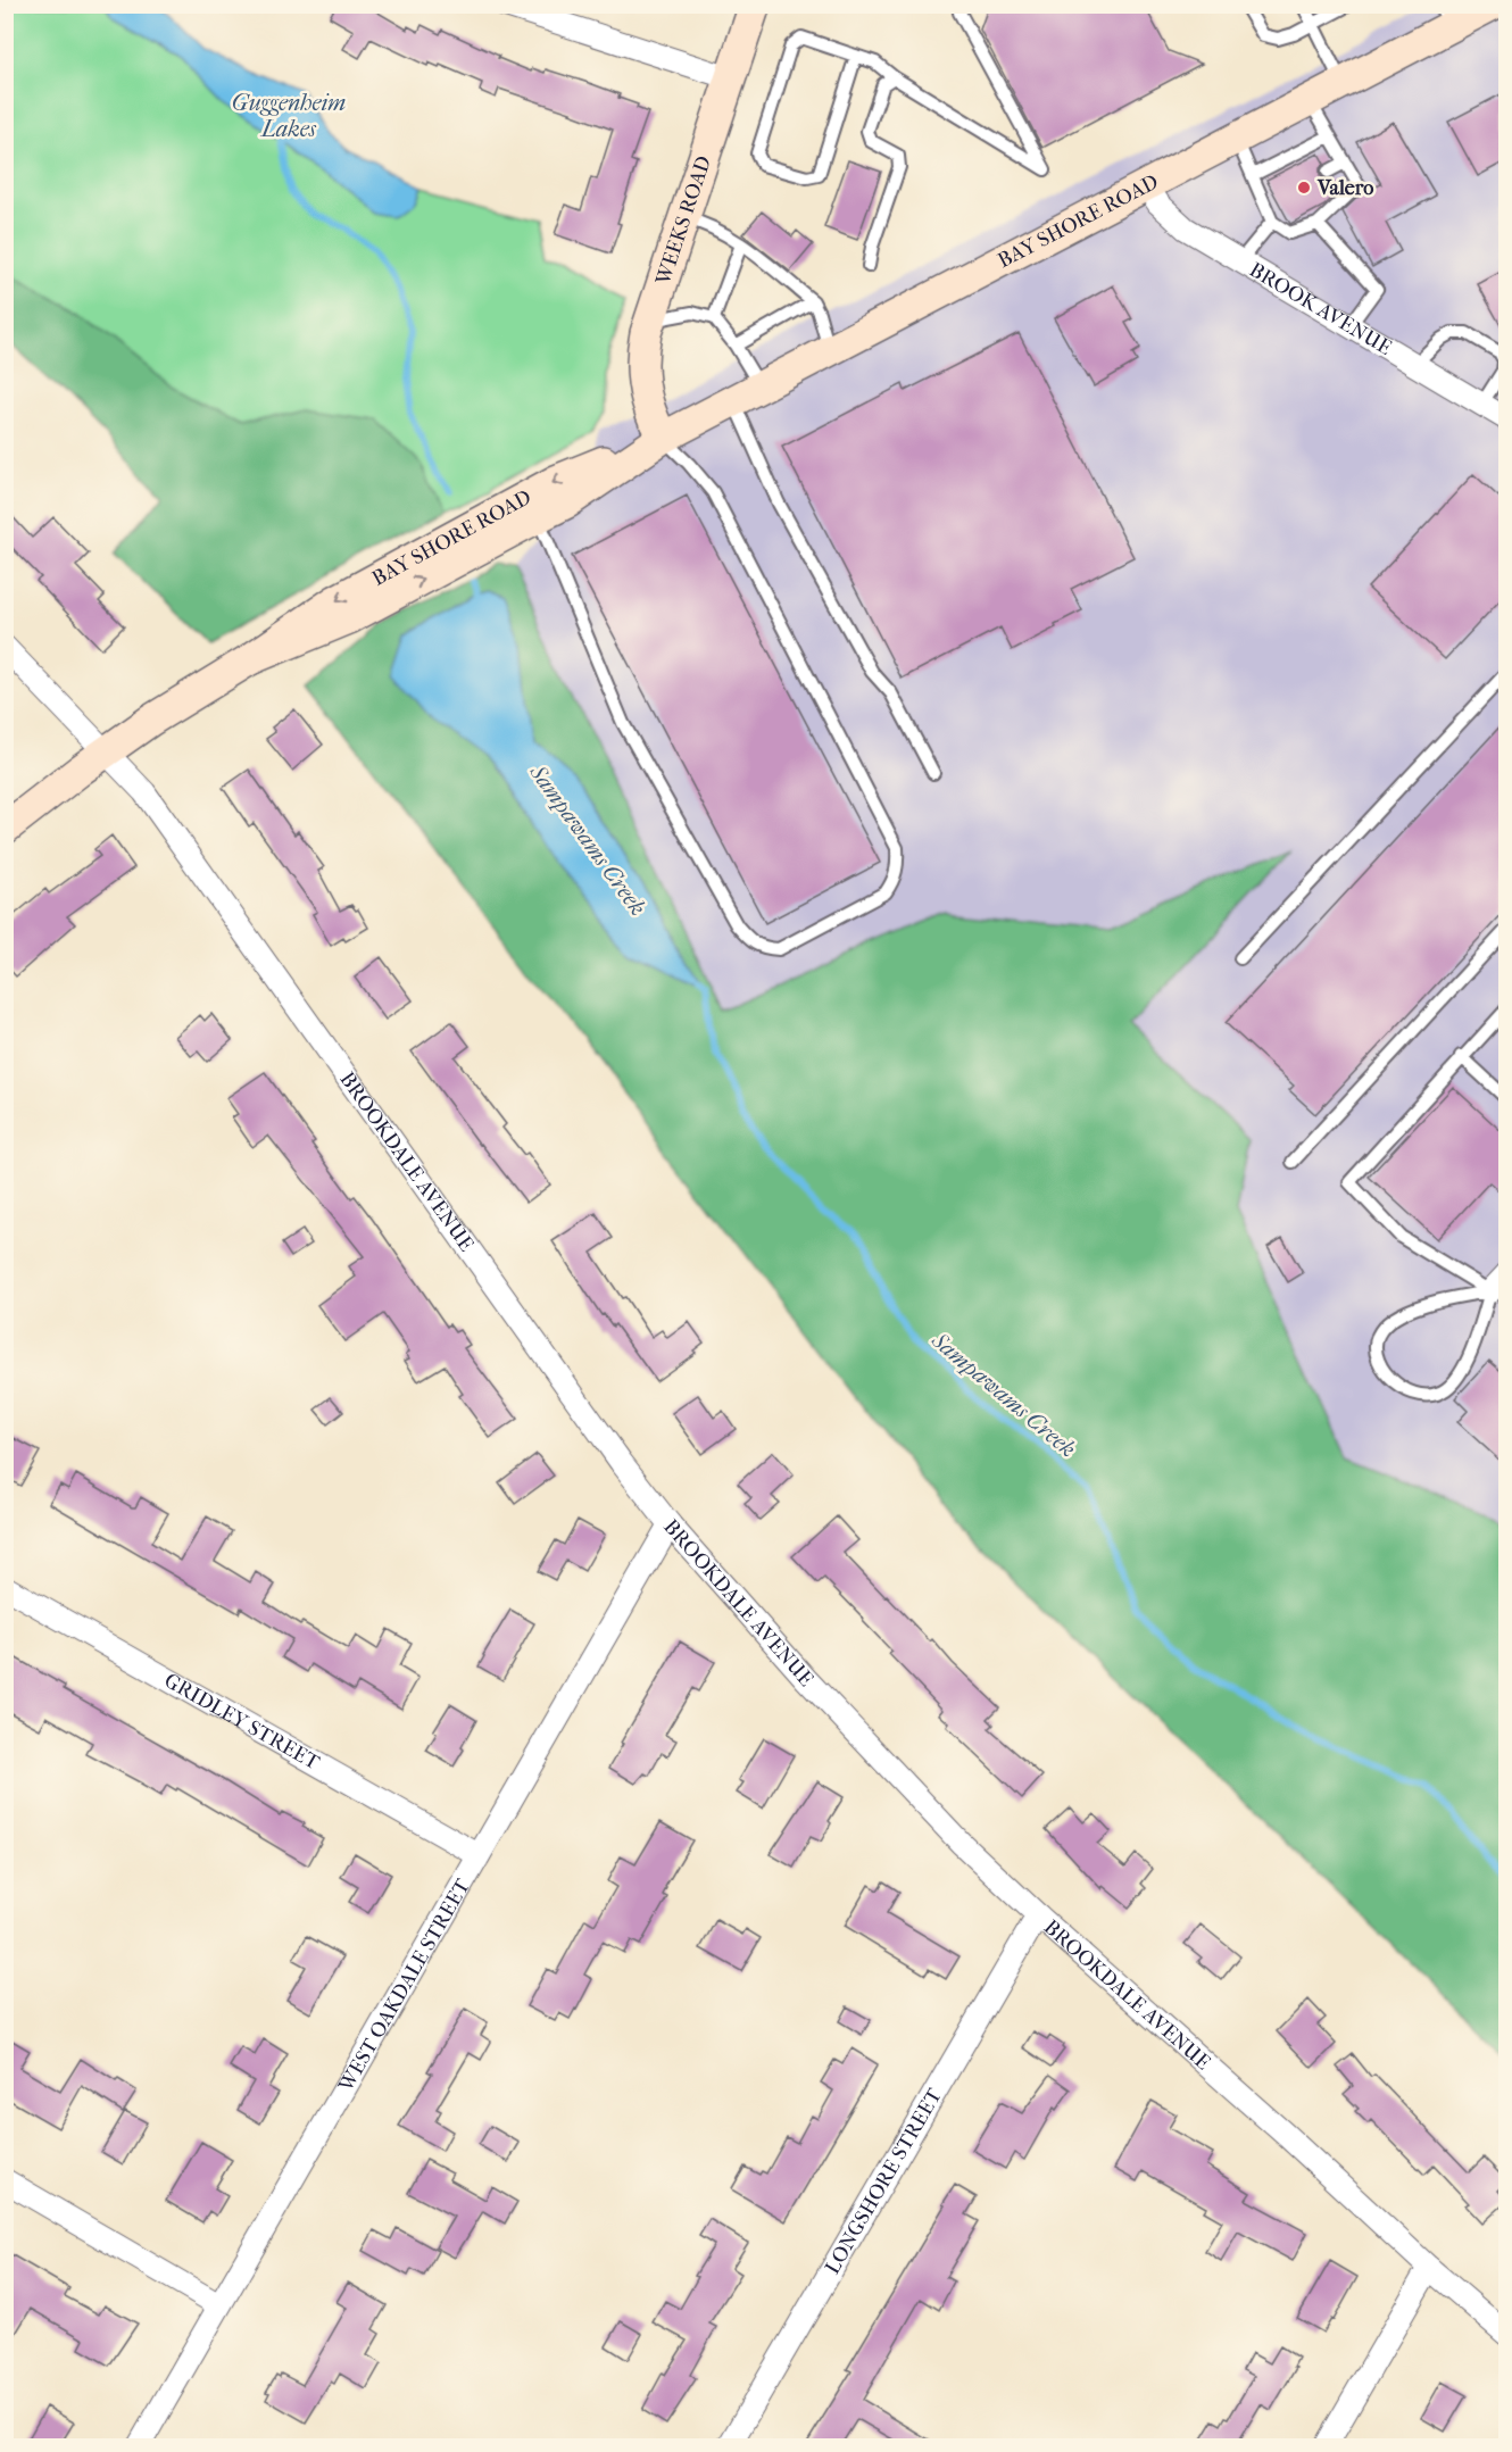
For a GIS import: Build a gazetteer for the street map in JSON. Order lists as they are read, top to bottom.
{
  "streets": {
    "main road": ["WEEKS ROAD", "BAY SHORE ROAD"],
    "street": [
      "BROOK AVENUE",
      "BROOKDALE AVENUE",
      "GRIDLEY STREET",
      "WEST OAKDALE STREET",
      "LONGSHORE STREET"
    ]
  },
  "crossings": [
    ["WEEKS ROAD", "BAY SHORE ROAD"],
    ["BAY SHORE ROAD", "BROOK AVENUE"],
    ["BAY SHORE ROAD", "BROOKDALE AVENUE"],
    ["BROOKDALE AVENUE", "WEST OAKDALE STREET"],
    ["BROOKDALE AVENUE", "LONGSHORE STREET"],
    ["GRIDLEY STREET", "WEST OAKDALE STREET"]
  ],
  "water": ["Guggenheim Lakes", "Sampawams Creek"],
  "places": ["Valero"]
}
